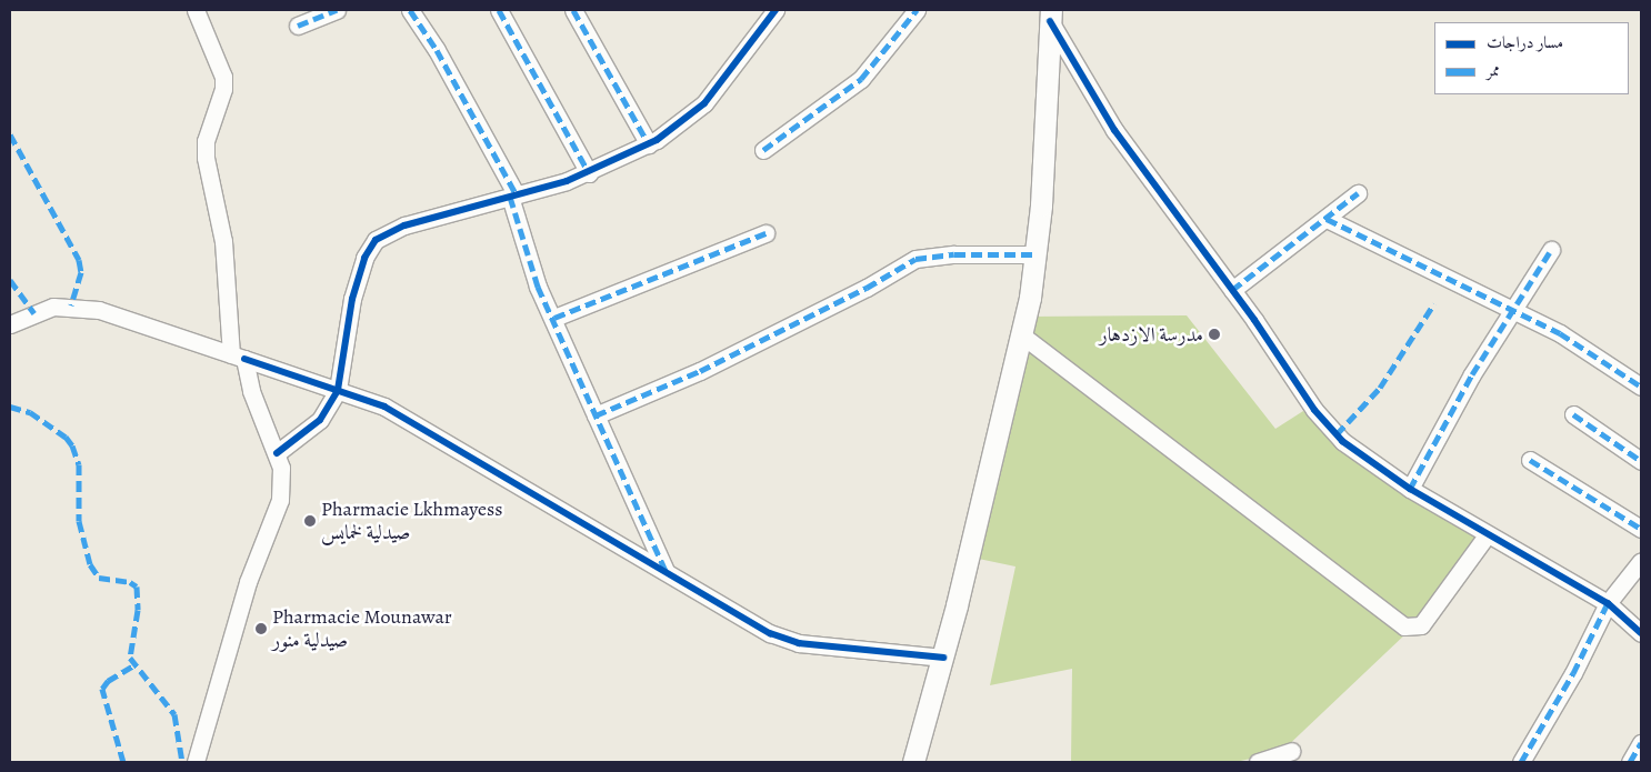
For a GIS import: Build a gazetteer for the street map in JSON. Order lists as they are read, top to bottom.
{
  "places": ["مدرسة الازدهار", "Pharmacie Lkhmayess صيدلية لخمايس", "Pharmacie Mounawar صيدلية منور"],
  "legend": ["مسار دراجات", "ممر"]
}
